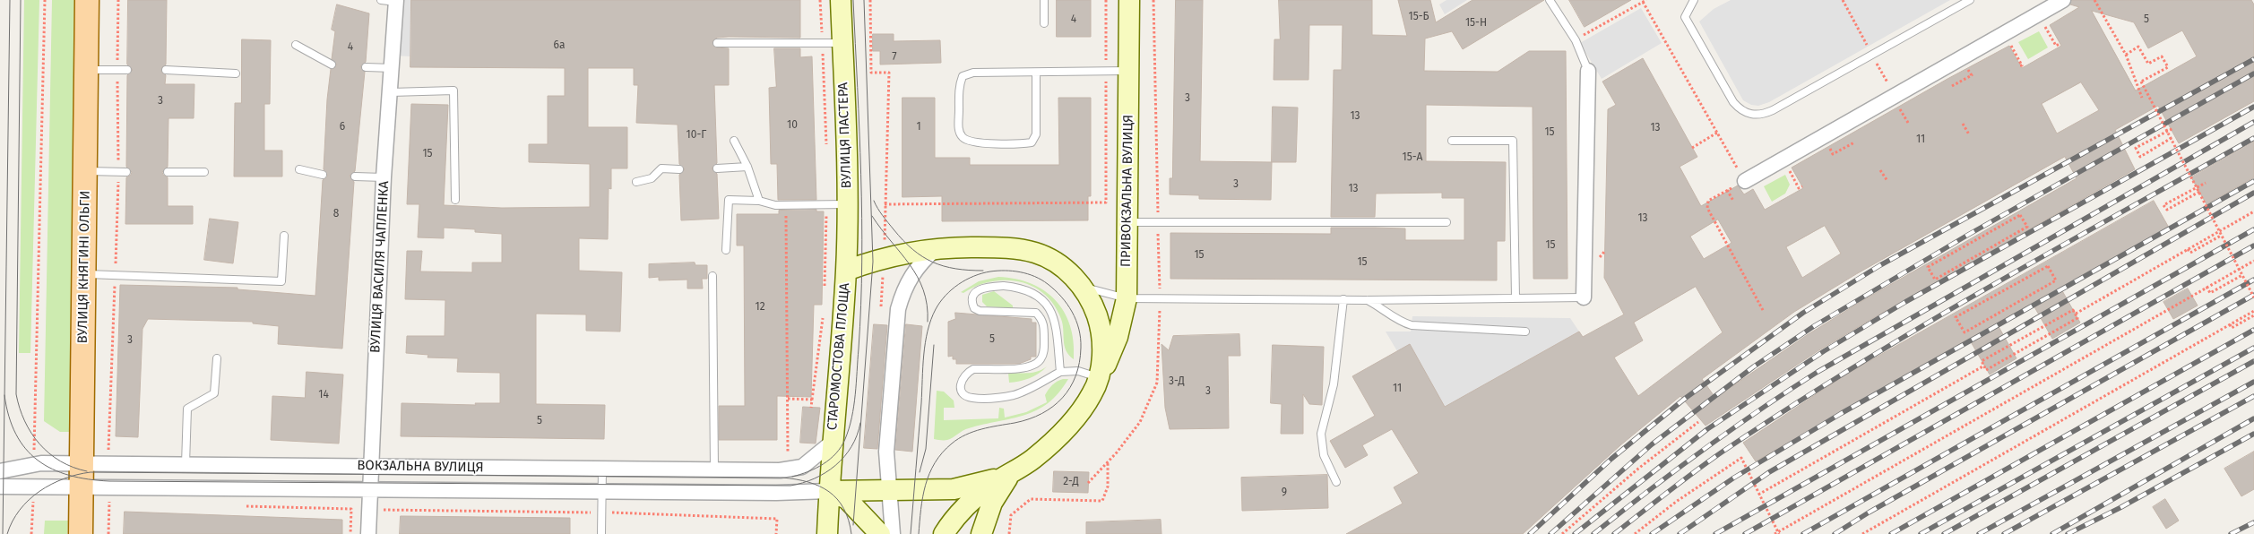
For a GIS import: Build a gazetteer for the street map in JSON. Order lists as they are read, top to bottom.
{
  "streets": {
    "main road": [
      "ВУЛИЦЯ ПАСТЕРА",
      "ПРИВОКЗАЛЬНА ВУЛИЦЯ",
      "ВУЛИЦЯ КНЯГИНІ ОЛЬГИ",
      "СТАРОМОСТОВА ПЛОЩА"
    ],
    "street": ["ВУЛИЦЯ ВАСИЛЯ ЧАПЛЕНКА", "ВОКЗАЛЬНА ВУЛИЦЯ"]
  },
  "crossings": [
    ["ВУЛИЦЯ ПАСТЕРА", "СТАРОМОСТОВА ПЛОЩА"],
    ["ПРИВОКЗАЛЬНА ВУЛИЦЯ", "СТАРОМОСТОВА ПЛОЩА"],
    ["ВУЛИЦЯ КНЯГИНІ ОЛЬГИ", "ВОКЗАЛЬНА ВУЛИЦЯ"],
    ["ВУЛИЦЯ ВАСИЛЯ ЧАПЛЕНКА", "ВОКЗАЛЬНА ВУЛИЦЯ"],
    ["СТАРОМОСТОВА ПЛОЩА", "ВОКЗАЛЬНА ВУЛИЦЯ"]
  ],
  "house_numbers": [
    "15-Б",
    "4",
    "5",
    "15-Н",
    "6а",
    "4",
    "7",
    "3",
    "3",
    "13",
    "10",
    "6",
    "1",
    "13",
    "15",
    "10-Г",
    "11",
    "15",
    "15-А",
    "3",
    "13",
    "8",
    "13",
    "15",
    "15",
    "15",
    "12",
    "5",
    "3",
    "3-Д",
    "11",
    "3",
    "14",
    "5",
    "2-Д",
    "9"
  ]
}
